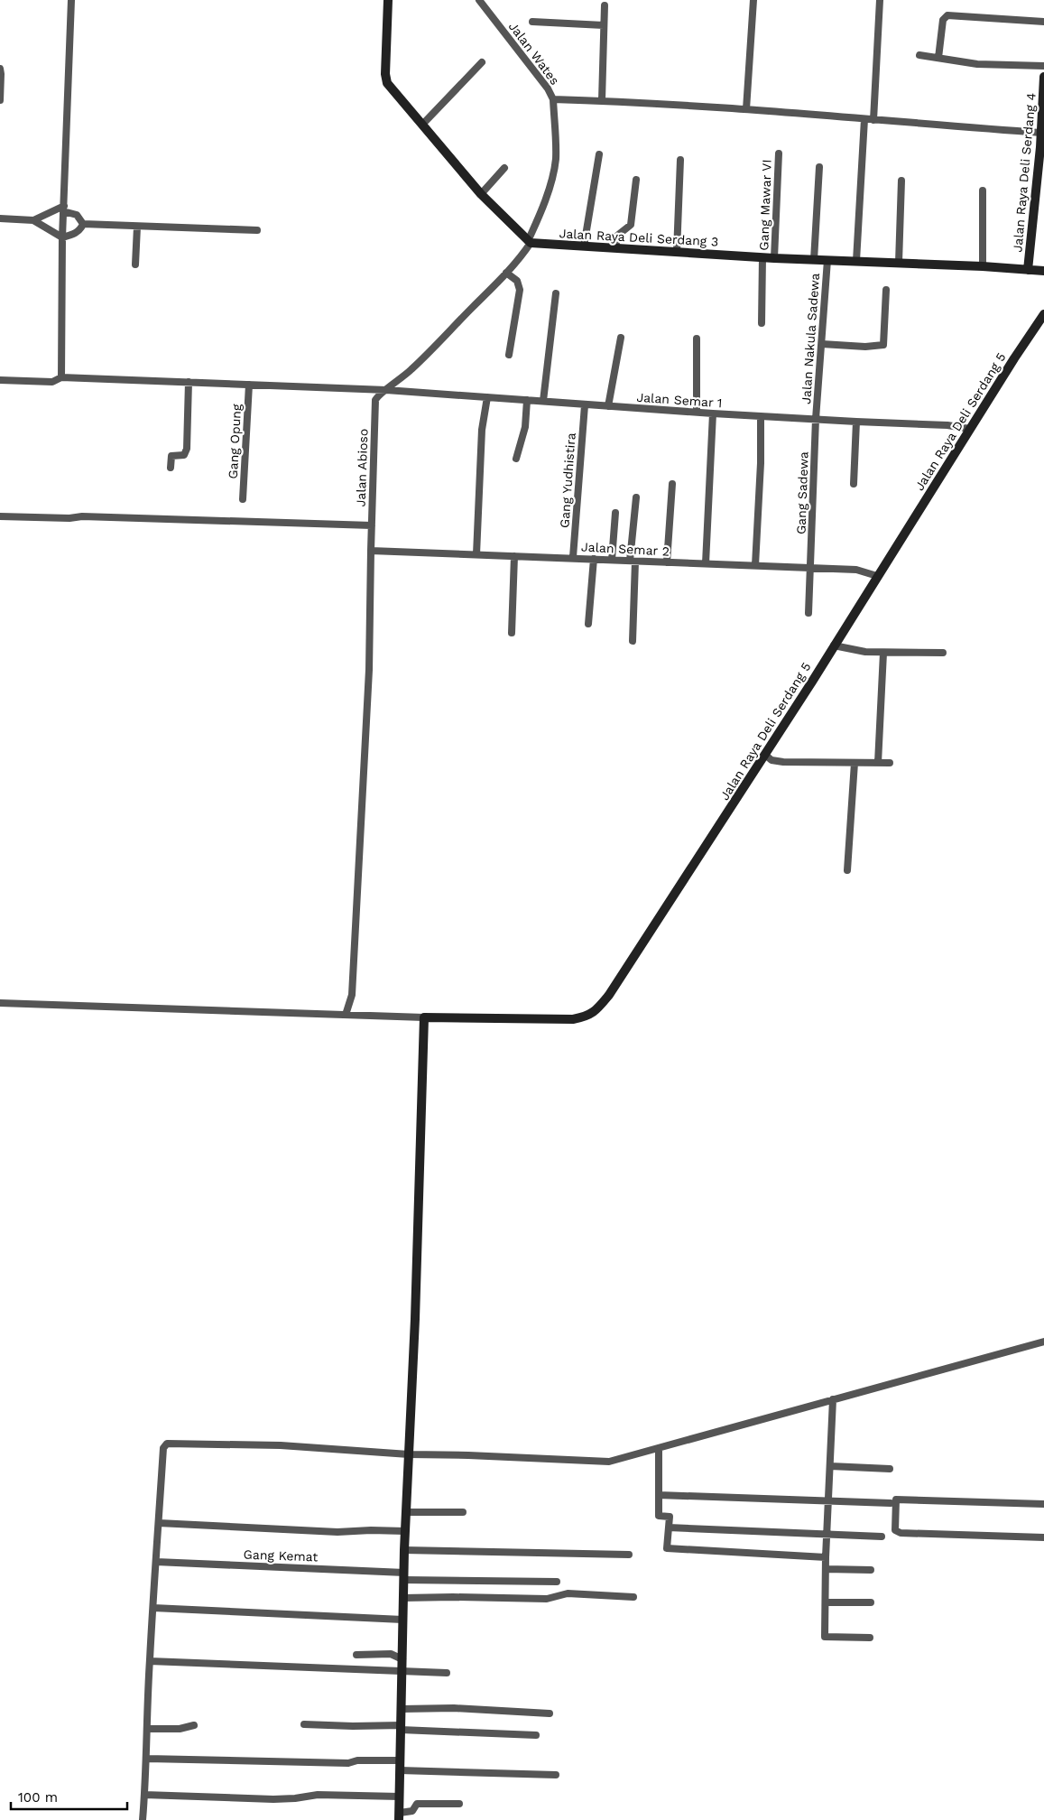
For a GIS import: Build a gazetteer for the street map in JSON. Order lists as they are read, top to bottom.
{
  "streets": {
    "street": [
      "Jalan Wates",
      "Jalan Raya Deli Serdang 4",
      "Gang Mawar VI",
      "Jalan Raya Deli Serdang 3",
      "Jalan Nakula Sadewa",
      "Jalan Semar 1",
      "Jalan Raya Deli Serdang 5",
      "Gang Opung",
      "Jalan Abioso",
      "Gang Yudhistira",
      "Gang Sadewa",
      "Jalan Semar 2",
      "Gang Kemat"
    ]
  },
  "crossings": [
    ["Jalan Wates", "Jalan Abioso"],
    ["Jalan Raya Deli Serdang 4", "Jalan Raya Deli Serdang 3"],
    ["Gang Mawar VI", "Jalan Raya Deli Serdang 3"],
    ["Jalan Raya Deli Serdang 3", "Jalan Nakula Sadewa"],
    ["Jalan Raya Deli Serdang 3", "Jalan Abioso"],
    ["Jalan Nakula Sadewa", "Jalan Semar 1"],
    ["Jalan Nakula Sadewa", "Gang Sadewa"],
    ["Jalan Semar 1", "Jalan Raya Deli Serdang 5"],
    ["Jalan Semar 1", "Gang Opung"],
    ["Jalan Semar 1", "Jalan Abioso"],
    ["Jalan Semar 1", "Gang Yudhistira"],
    ["Jalan Semar 1", "Gang Sadewa"],
    ["Jalan Raya Deli Serdang 5", "Jalan Semar 2"],
    ["Jalan Abioso", "Jalan Semar 2"],
    ["Gang Yudhistira", "Jalan Semar 2"],
    ["Gang Sadewa", "Jalan Semar 2"]
  ],
  "scale_bar": "100 m"
}
